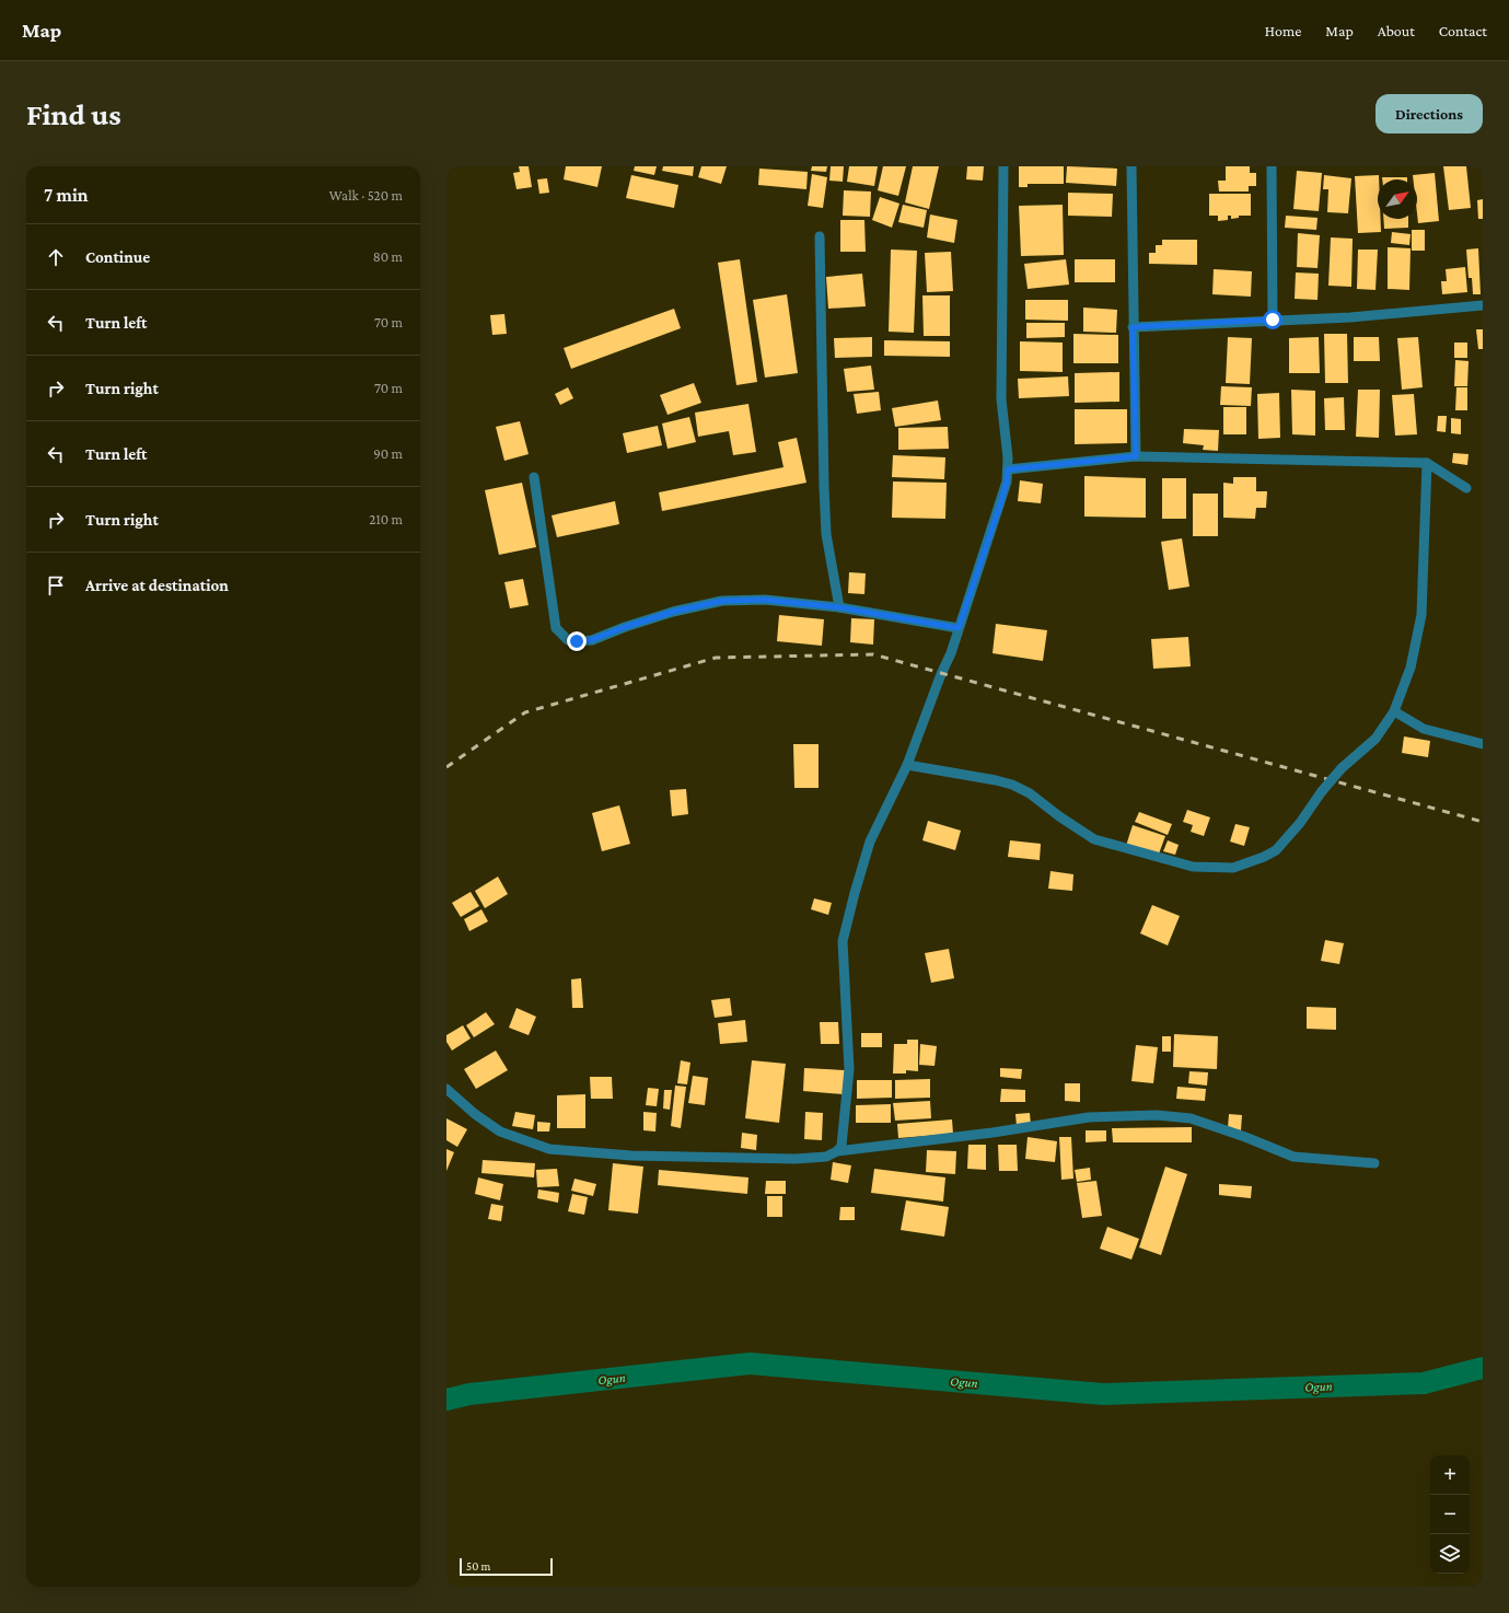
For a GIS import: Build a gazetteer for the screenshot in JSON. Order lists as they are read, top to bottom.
{
  "water": ["Ogun"],
  "scale_bar": "50 m",
  "north": "top right",
  "page": {
    "header": "Map",
    "nav": [
      "Home",
      "Map",
      "About",
      "Contact"
    ],
    "buttons": "Directions",
    "title": "Find us",
    "heading": ["7 min", "Walk · 520 m"],
    "list": [
      ["Continue", "80 m"],
      ["Turn left", "70 m"],
      ["Turn right", "70 m"],
      ["Turn left", "90 m"],
      ["Turn right", "210 m"],
      "Arrive at destination"
    ],
    "map_buttons": ["+", "−"],
    "scale": "50 m"
  }
}
